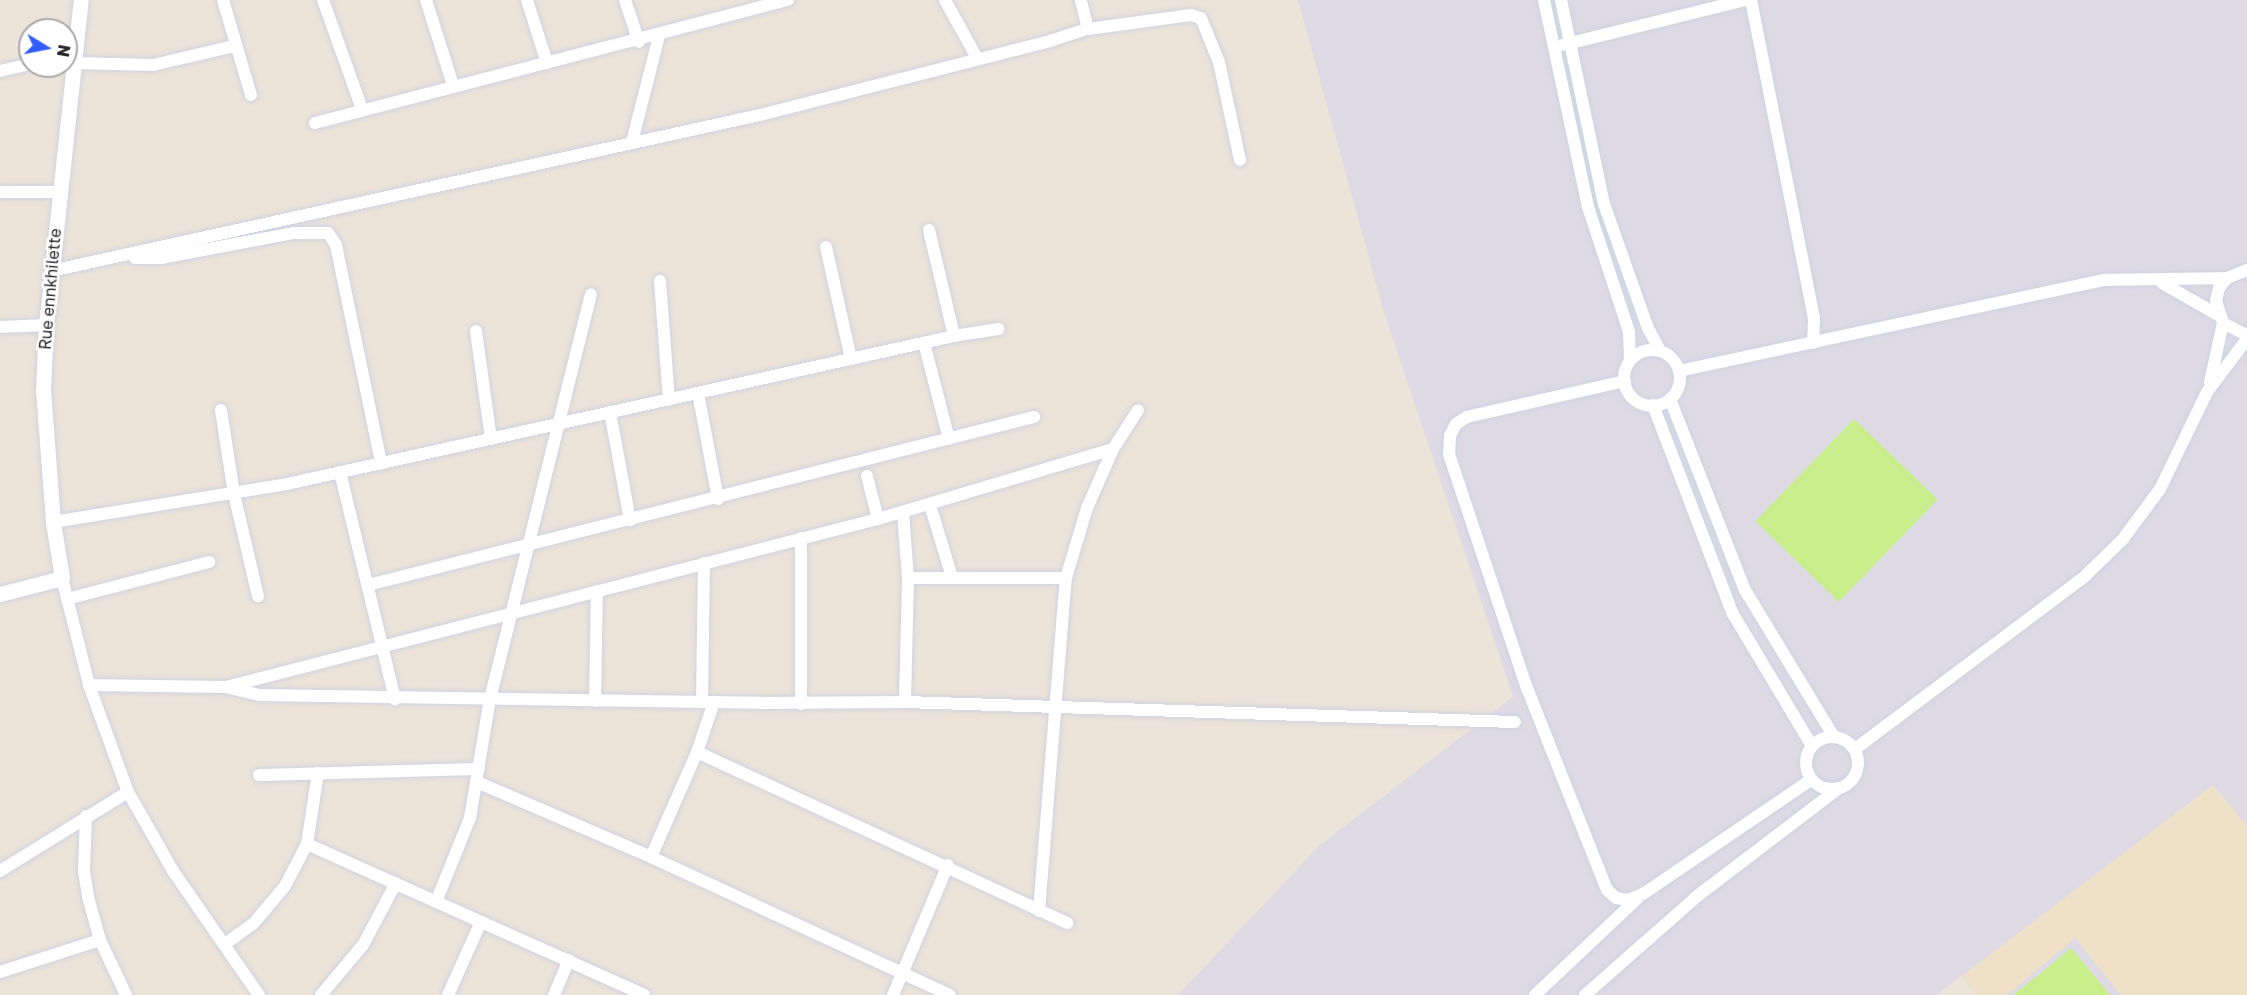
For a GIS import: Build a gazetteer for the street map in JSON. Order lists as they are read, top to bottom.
{
  "streets": {
    "street": ["Rue ennkhilette"]
  },
  "north": "right"
}
